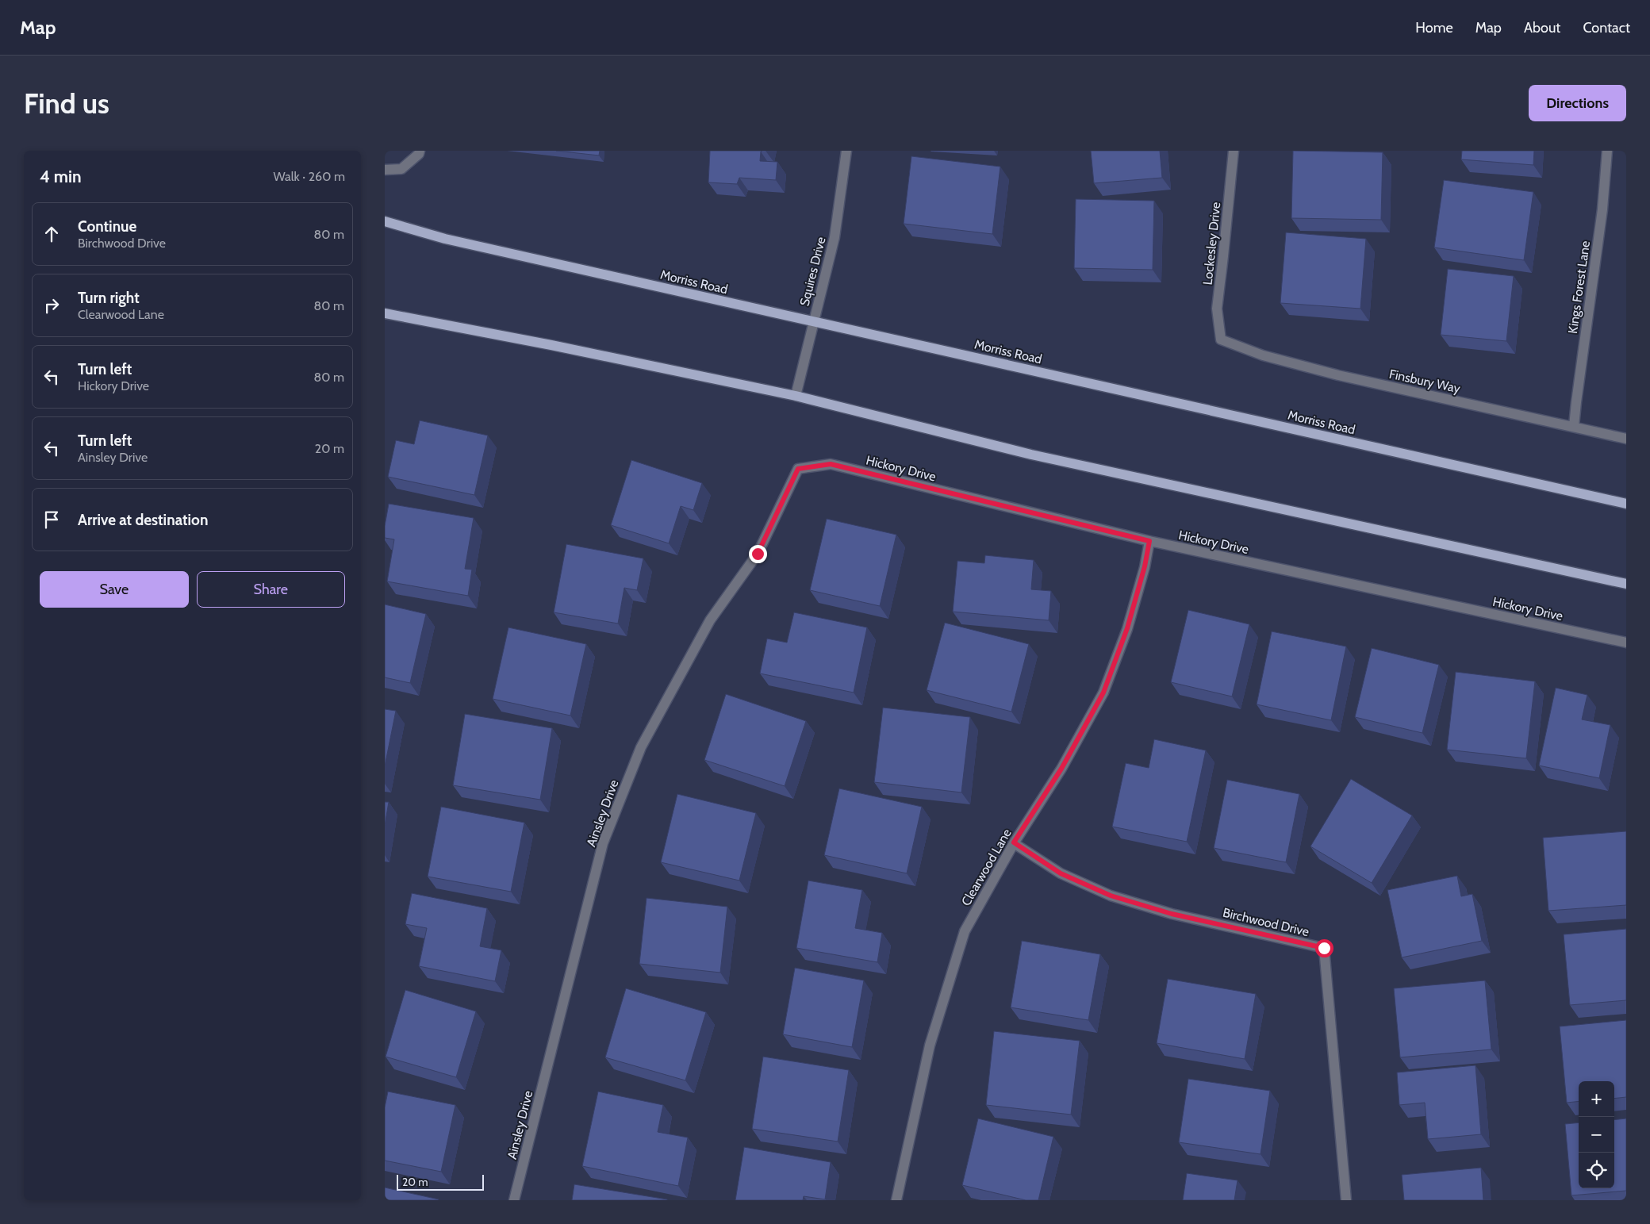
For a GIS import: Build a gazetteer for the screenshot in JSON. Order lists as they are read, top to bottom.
{
  "streets": {
    "main road": ["Morriss Road"],
    "street": [
      "Lockesley Drive",
      "Squires Drive",
      "Kings Forest Lane",
      "Finsbury Way",
      "Hickory Drive",
      "Ainsley Drive",
      "Clearwood Lane",
      "Birchwood Drive"
    ]
  },
  "crossings": [
    ["Lockesley Drive", "Finsbury Way"],
    ["Squires Drive", "Morriss Road"],
    ["Kings Forest Lane", "Finsbury Way"],
    ["Hickory Drive", "Ainsley Drive"],
    ["Hickory Drive", "Clearwood Lane"],
    ["Clearwood Lane", "Birchwood Drive"]
  ],
  "scale_bar": "20 m",
  "page": {
    "header": "Map",
    "nav": [
      "Home",
      "Map",
      "About",
      "Contact"
    ],
    "buttons": [
      "Directions",
      ["Save", "Share"]
    ],
    "title": "Find us",
    "heading": ["4 min", "Walk · 260 m"],
    "list": [
      ["Continue", "Birchwood Drive", "80 m"],
      ["Turn right", "Clearwood Lane", "80 m"],
      ["Turn left", "Hickory Drive", "80 m"],
      ["Turn left", "Ainsley Drive", "20 m"],
      "Arrive at destination"
    ],
    "map_buttons": ["+", "−"],
    "scale": "20 m"
  }
}
